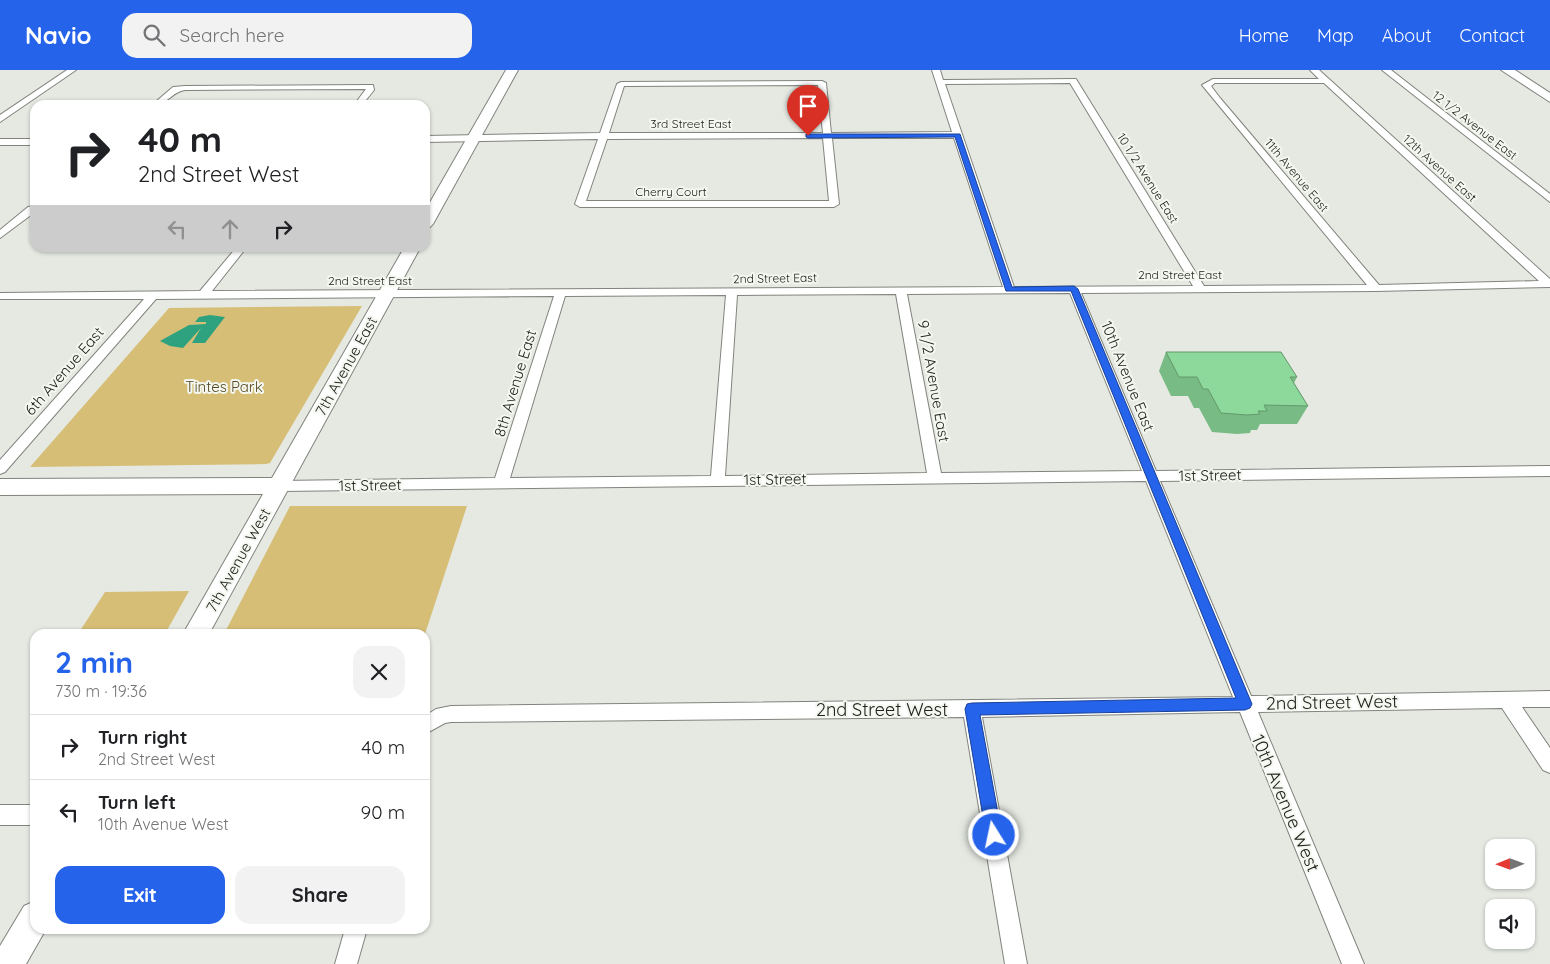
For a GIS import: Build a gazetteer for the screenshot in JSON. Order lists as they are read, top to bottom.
{
  "streets": {
    "street": [
      "3rd Street East",
      "12 1/2 Avenue East",
      "12th Avenue East",
      "11th Avenue East",
      "10 1/2 Avenue East",
      "Cherry Court",
      "2nd Street East",
      "7th Avenue East",
      "6th Avenue East",
      "10th Avenue East",
      "9 1/2 Avenue East",
      "8th Avenue East",
      "1st Street",
      "7th Avenue West",
      "2nd Street West",
      "10th Avenue West"
    ]
  },
  "crossings": [
    ["3rd Street East", "Cherry Court"],
    ["12th Avenue East", "11th Avenue East"],
    ["12th Avenue East", "2nd Street East"],
    ["11th Avenue East", "2nd Street East"],
    ["10 1/2 Avenue East", "2nd Street East"],
    ["2nd Street East", "7th Avenue East"],
    ["2nd Street East", "6th Avenue East"],
    ["2nd Street East", "10th Avenue East"],
    ["2nd Street East", "9 1/2 Avenue East"],
    ["2nd Street East", "8th Avenue East"],
    ["7th Avenue East", "1st Street"],
    ["7th Avenue East", "7th Avenue West"],
    ["10th Avenue East", "1st Street"],
    ["10th Avenue East", "10th Avenue West"],
    ["9 1/2 Avenue East", "1st Street"],
    ["8th Avenue East", "1st Street"],
    ["1st Street", "7th Avenue West"],
    ["1st Street", "10th Avenue West"],
    ["2nd Street West", "10th Avenue West"]
  ],
  "parks": ["Tintes Park"],
  "north": "left",
  "page": {
    "header": "Navio",
    "search": "Search here",
    "nav": [
      "Home",
      "Map",
      "About",
      "Contact"
    ],
    "turn": ["40 m", "2nd Street West"],
    "heading": ["2 min", "730 m · 19:36"],
    "list": [
      {
        "name": "Turn right",
        "note": "2nd Street West",
        "value": "40 m"
      },
      {
        "name": "Turn left",
        "note": "10th Avenue West",
        "value": "90 m"
      }
    ],
    "buttons": ["Exit", "Share"]
  }
}
